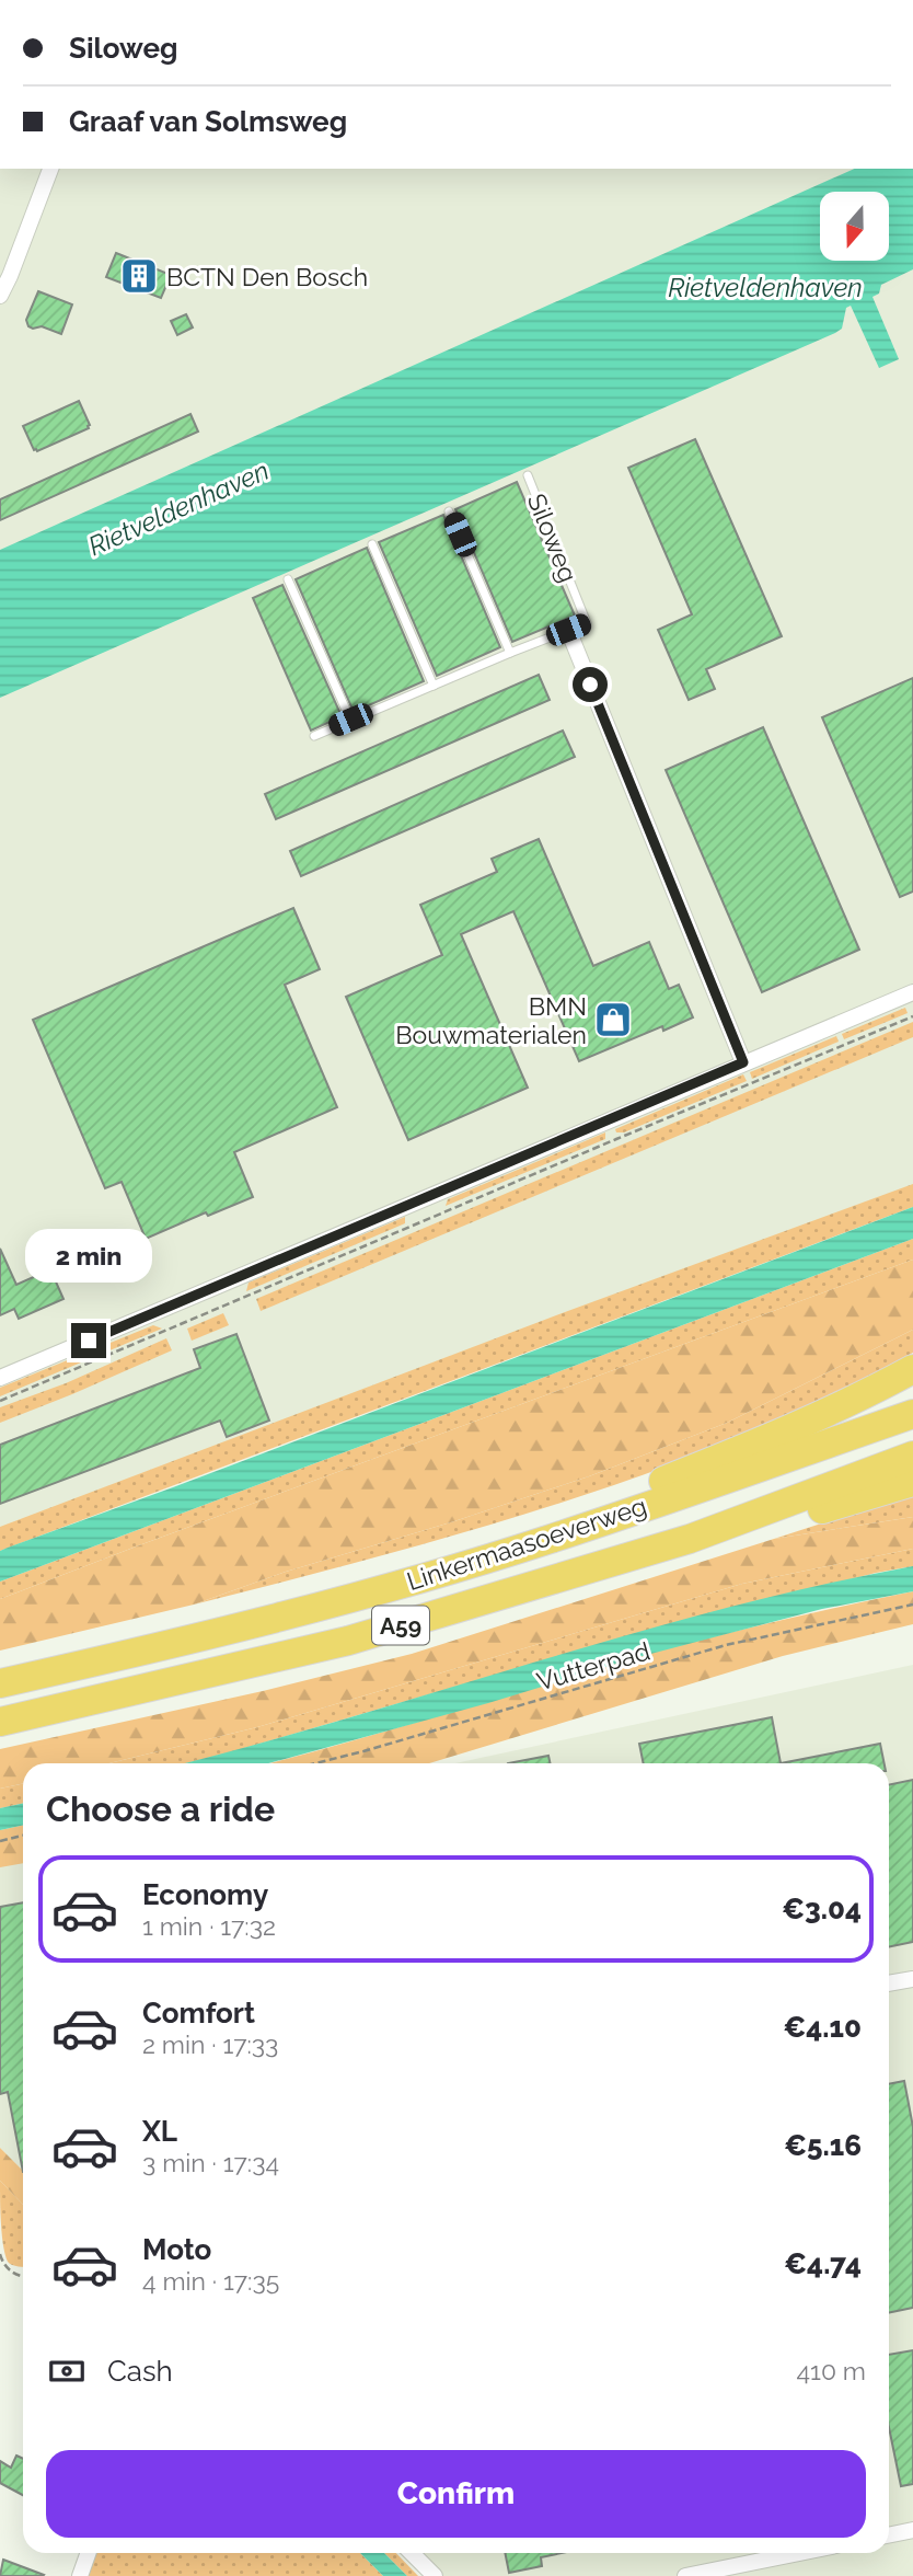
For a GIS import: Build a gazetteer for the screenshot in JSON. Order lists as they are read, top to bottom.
{
  "streets": {
    "highway": ["Linkermaasoeverweg", "A59"],
    "lane": ["Siloweg"],
    "path": ["Vutterpad"]
  },
  "crossings": [
    ["Linkermaasoeverweg", "A59"]
  ],
  "water": ["Rietveldenhaven"],
  "places": {
    "building": ["BCTN Den Bosch"],
    "shop": ["BMN Bouwmaterialen"]
  },
  "north": "bottom",
  "page": {
    "banner": ["Siloweg", "Graaf van Solmsweg"],
    "bubble": "2 min",
    "heading": "Choose a ride",
    "list": [
      {
        "name": "Economy",
        "note": "1 min · 17:32",
        "value": "€3.04"
      },
      {
        "name": "Comfort",
        "note": "2 min · 17:33",
        "value": "€4.10"
      },
      {
        "name": "XL",
        "note": "3 min · 17:34",
        "value": "€5.16"
      },
      {
        "name": "Moto",
        "note": "4 min · 17:35",
        "value": "€4.74"
      }
    ],
    "pay": ["Cash", "410 m"],
    "buttons": "Confirm"
  }
}
